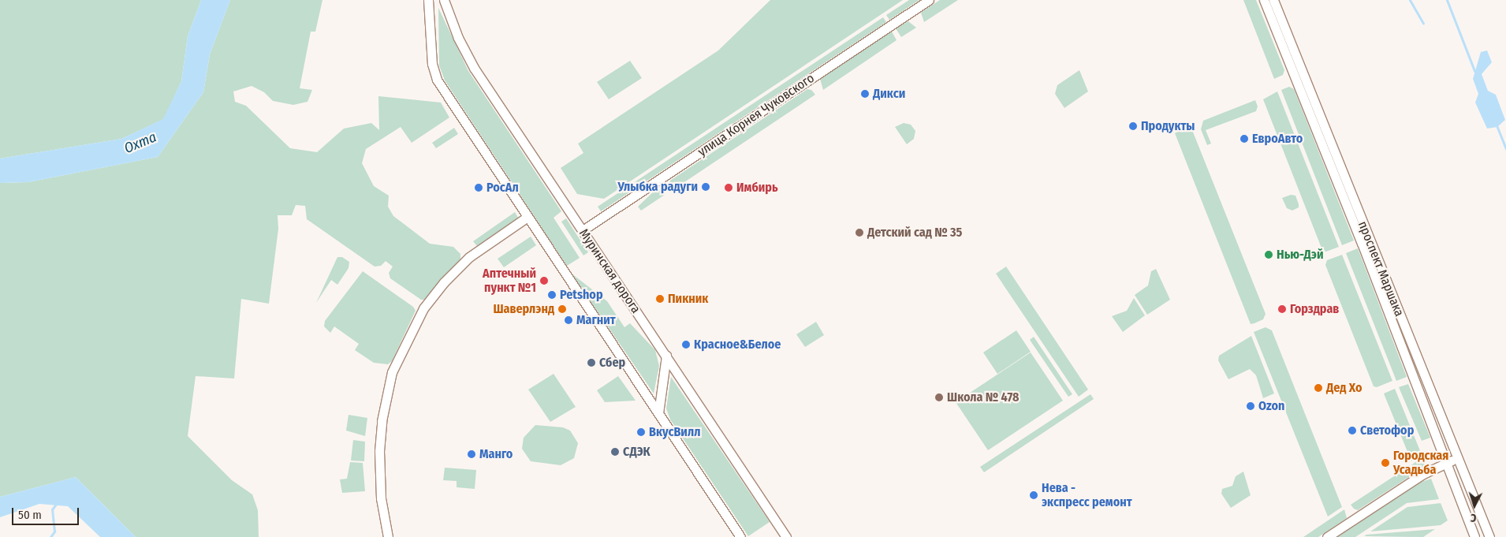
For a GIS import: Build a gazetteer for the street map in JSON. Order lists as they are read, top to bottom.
{
  "streets": {
    "street": ["улица Корнея Чуковского", "проспект Маршака", "Муринская дорога"]
  },
  "crossings": [
    ["улица Корнея Чуковского", "Муринская дорога"]
  ],
  "water": ["Охта"],
  "places": [
    "Дикси",
    "Продукты",
    "ЕвроАвто",
    "Улыбка радуги",
    "РосАл",
    "Имбирь",
    "Детский сад № 35",
    "Нью-Дэй",
    "Аптечный пункт №1",
    "Petshop",
    "Пикник",
    "Шаверлэнд",
    "Горздрав",
    "Магнит",
    "Красное&Белое",
    "Сбер",
    "Дед Хо",
    "Школа № 478",
    "Ozon",
    "Светофор",
    "ВкусВилл",
    "СДЭК",
    "Манго",
    "Городская Усадьба",
    "Нева - экспресс ремонт"
  ],
  "scale_bar": "50 m",
  "north": "bottom"
}
